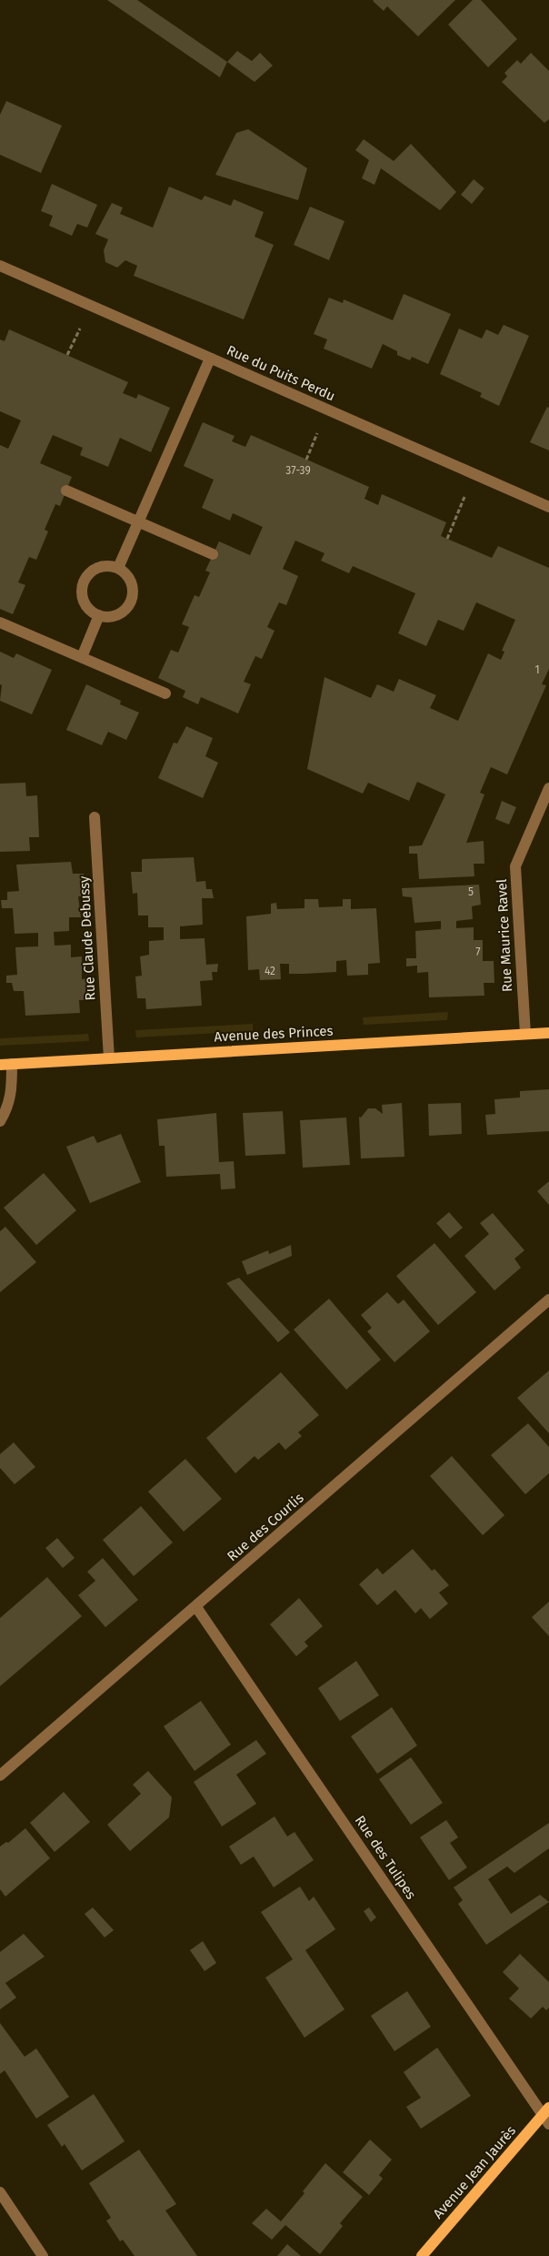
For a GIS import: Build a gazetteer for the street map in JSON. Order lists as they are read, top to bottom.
{
  "streets": {
    "main road": ["Avenue des Princes", "Avenue Jean Jaurès"],
    "street": [
      "Rue du Puits Perdu",
      "Rue Maurice Ravel",
      "Rue Claude Debussy",
      "Rue des Courlis",
      "Rue des Tulipes"
    ]
  },
  "crossings": [
    ["Rue Maurice Ravel", "Avenue des Princes"],
    ["Rue Claude Debussy", "Avenue des Princes"],
    ["Rue des Courlis", "Rue des Tulipes"],
    ["Rue des Tulipes", "Avenue Jean Jaurès"]
  ],
  "house_numbers": [
    "37-39",
    "1",
    "5",
    "7",
    "42"
  ]
}
